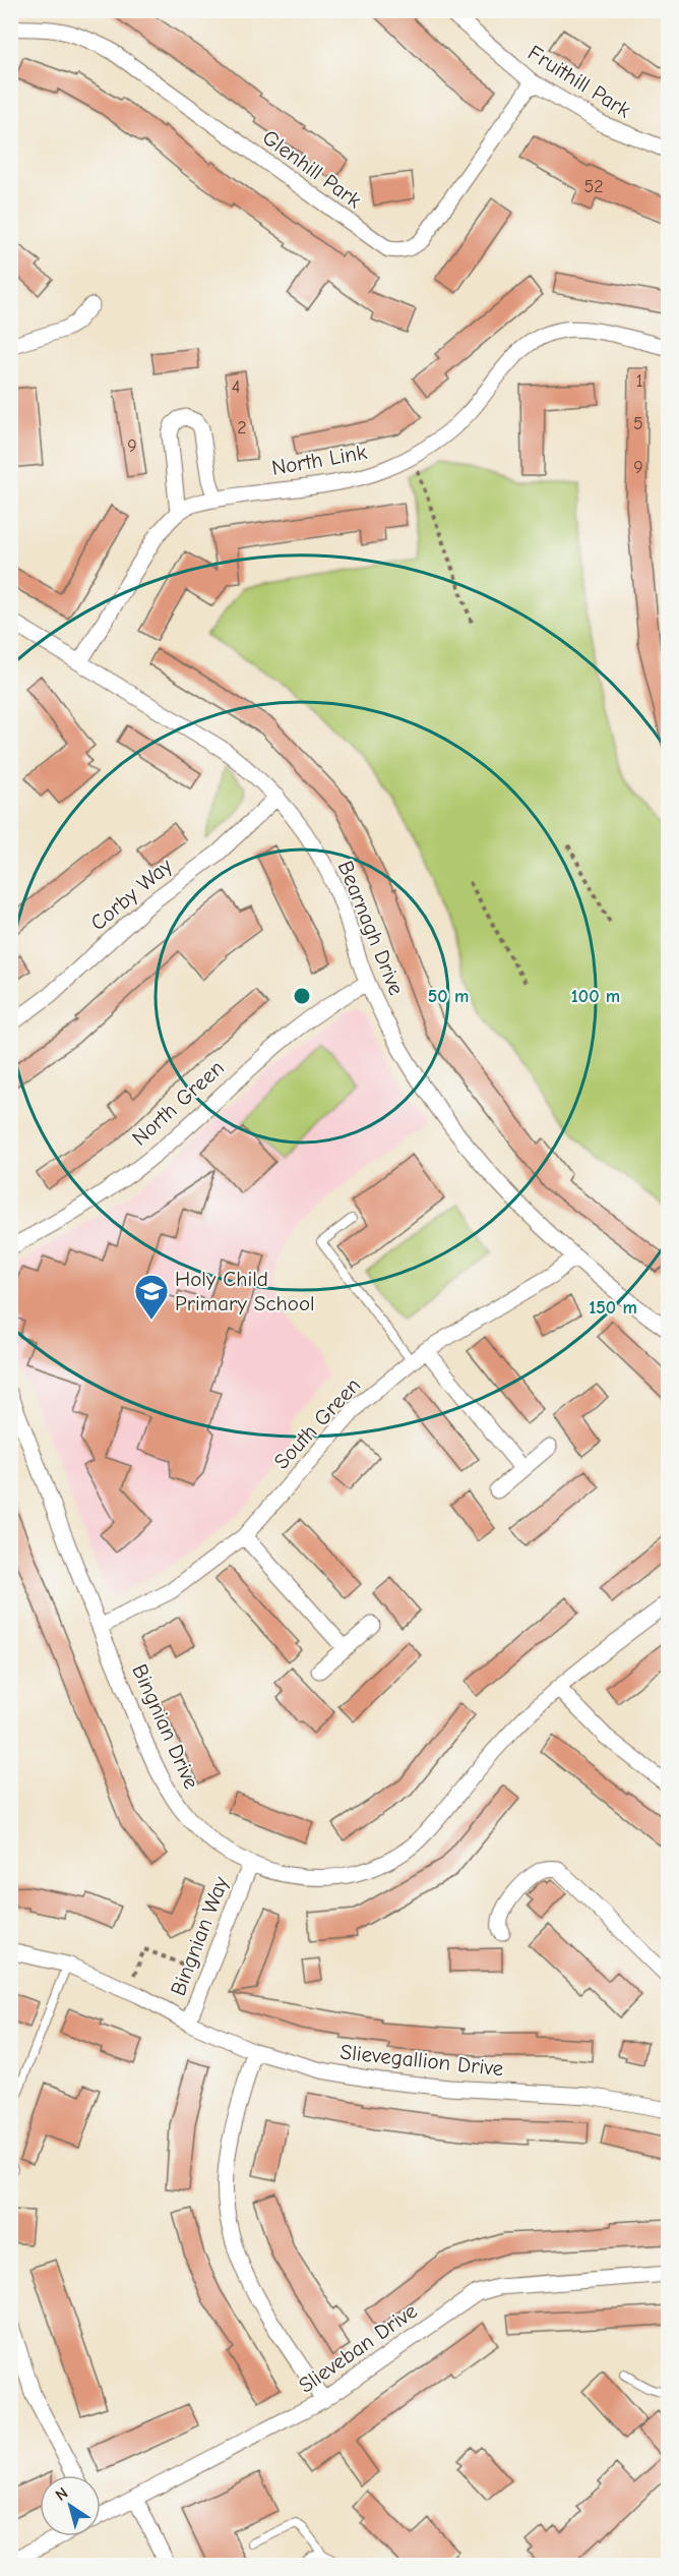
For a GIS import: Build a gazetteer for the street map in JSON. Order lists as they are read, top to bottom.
{
  "streets": {
    "street": [
      "Fruithill Park",
      "Glenhill Park",
      "North Link",
      "Corby Way",
      "Bearnagh Drive",
      "North Green",
      "South Green",
      "Bingnian Drive",
      "Bingnian Way",
      "Slievegallion Drive",
      "Slieveban Drive"
    ]
  },
  "crossings": [
    ["Fruithill Park", "Glenhill Park"],
    ["North Link", "Bearnagh Drive"],
    ["Corby Way", "Bearnagh Drive"],
    ["Bearnagh Drive", "North Green"],
    ["Bearnagh Drive", "South Green"],
    ["South Green", "Bingnian Drive"],
    ["Bingnian Drive", "Bingnian Way"],
    ["Bingnian Way", "Slievegallion Drive"]
  ],
  "places": {
    "school or university": ["Holy Child Primary School"]
  },
  "house_numbers": [
    "52",
    "1",
    "4",
    "5",
    "2",
    "9",
    "9"
  ],
  "north": "top left",
  "rings": ["50 m", "100 m", "150 m"]
}
